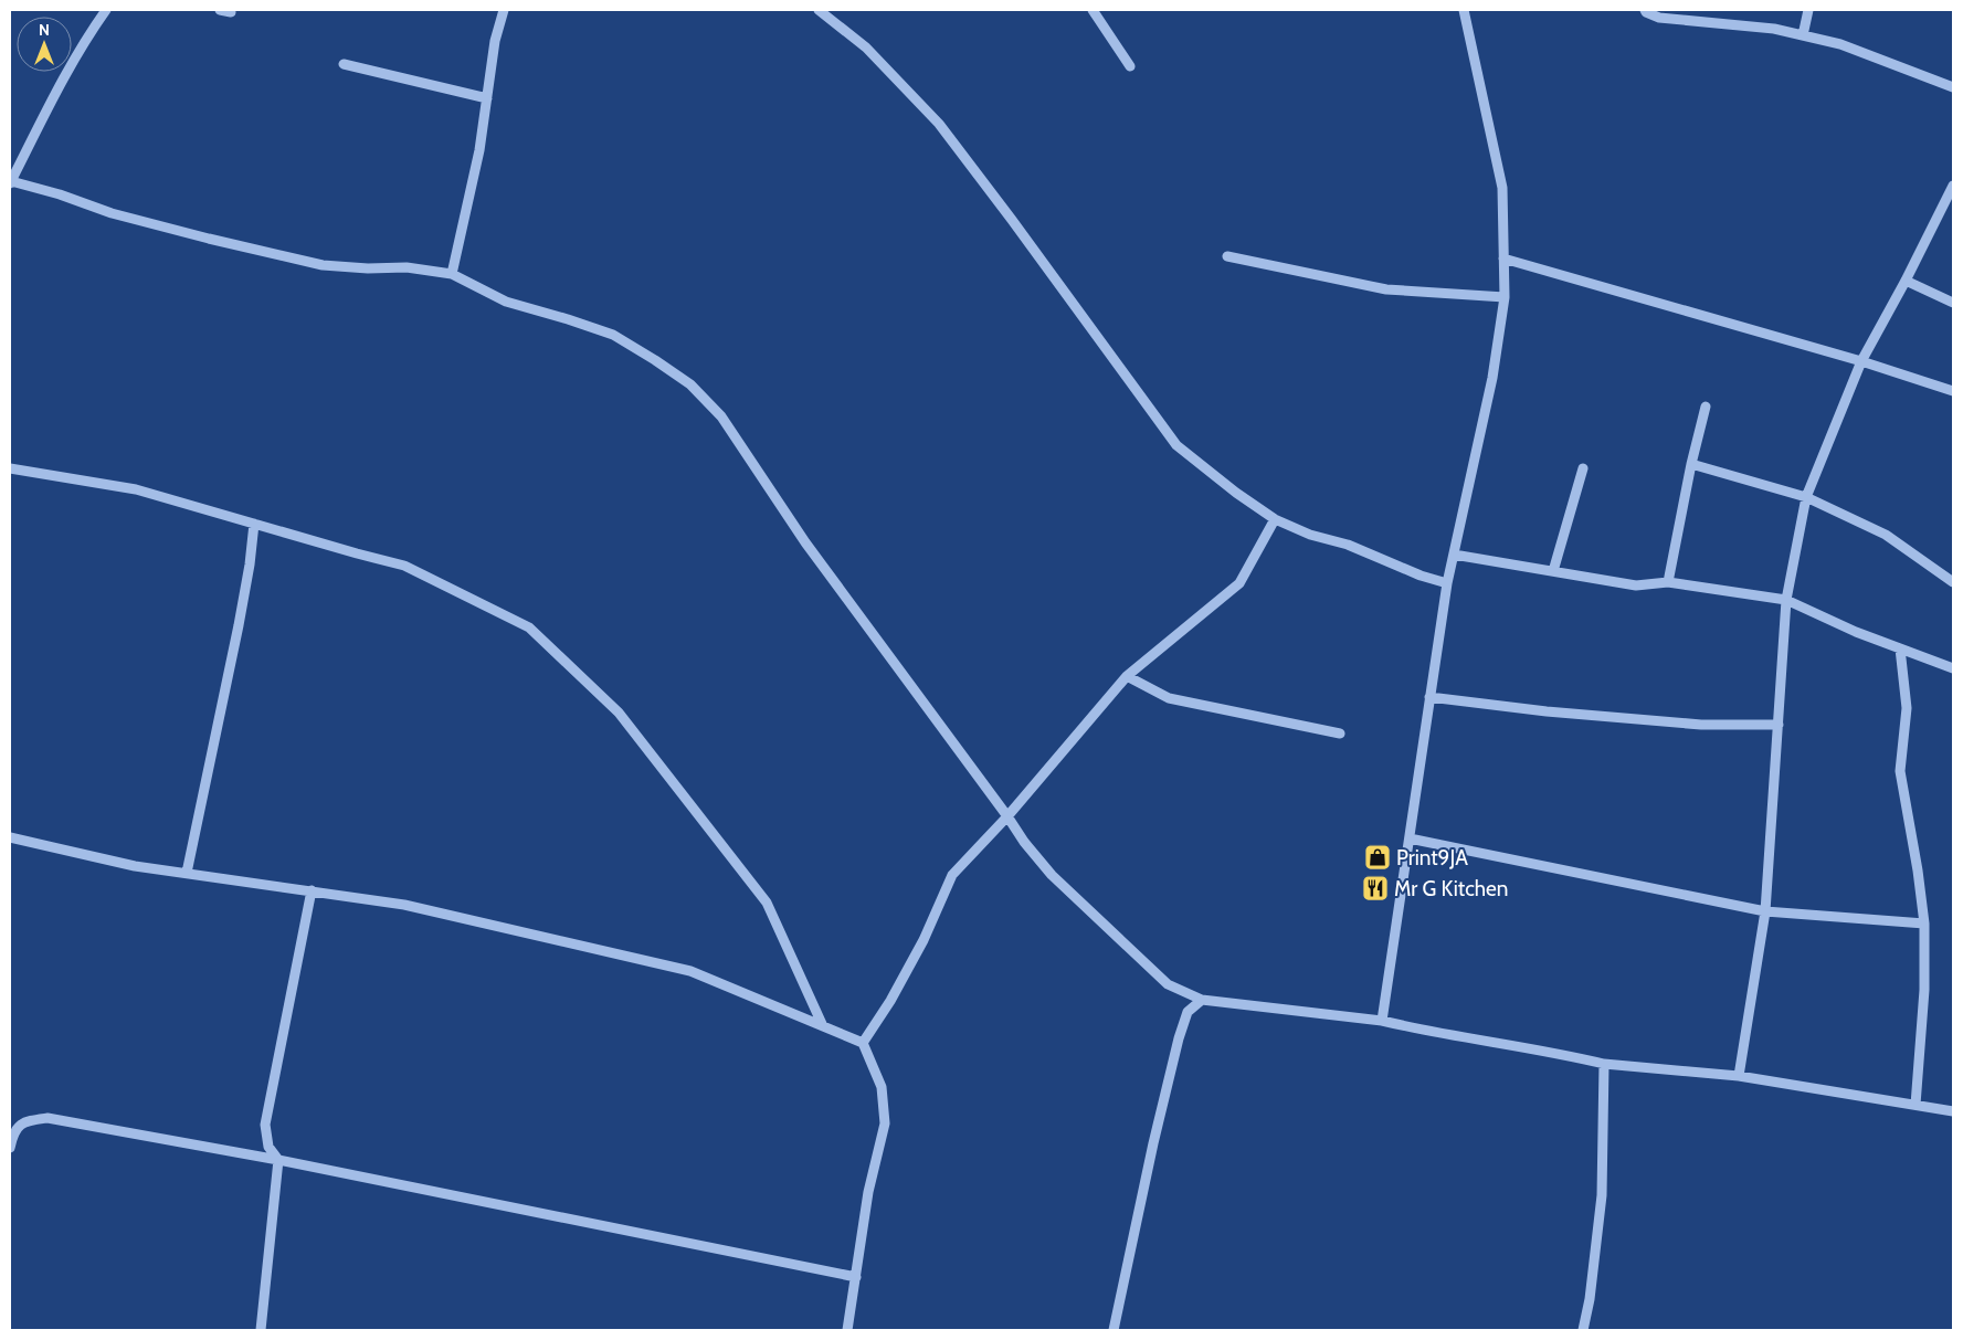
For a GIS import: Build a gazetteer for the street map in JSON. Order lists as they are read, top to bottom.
{
  "places": {
    "shop": ["Print9JA"],
    "restaurant": ["Mr G Kitchen"]
  },
  "north": "top"
}
